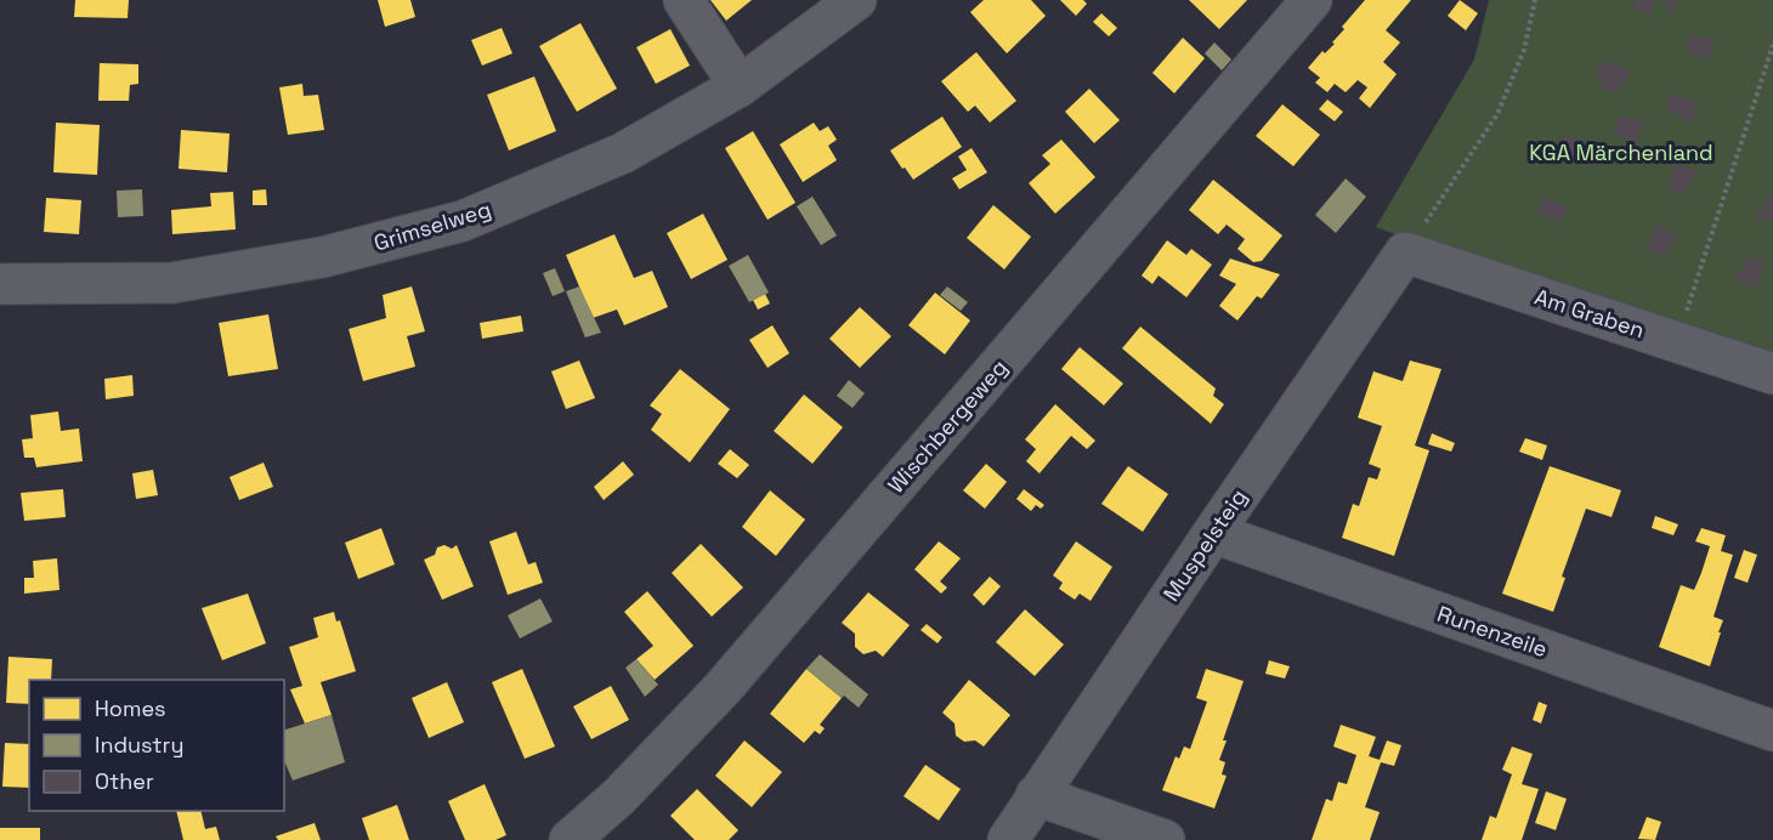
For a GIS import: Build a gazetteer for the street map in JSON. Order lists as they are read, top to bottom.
{
  "streets": {
    "street": [
      "Grimselweg",
      "Am Graben",
      "Wischbergeweg",
      "Muspelsteig",
      "Runenzeile"
    ]
  },
  "crossings": [
    ["Am Graben", "Muspelsteig"],
    ["Muspelsteig", "Runenzeile"]
  ],
  "parks": ["KGA Märchenland"],
  "legend": ["Homes", "Industry", "Other"]
}
